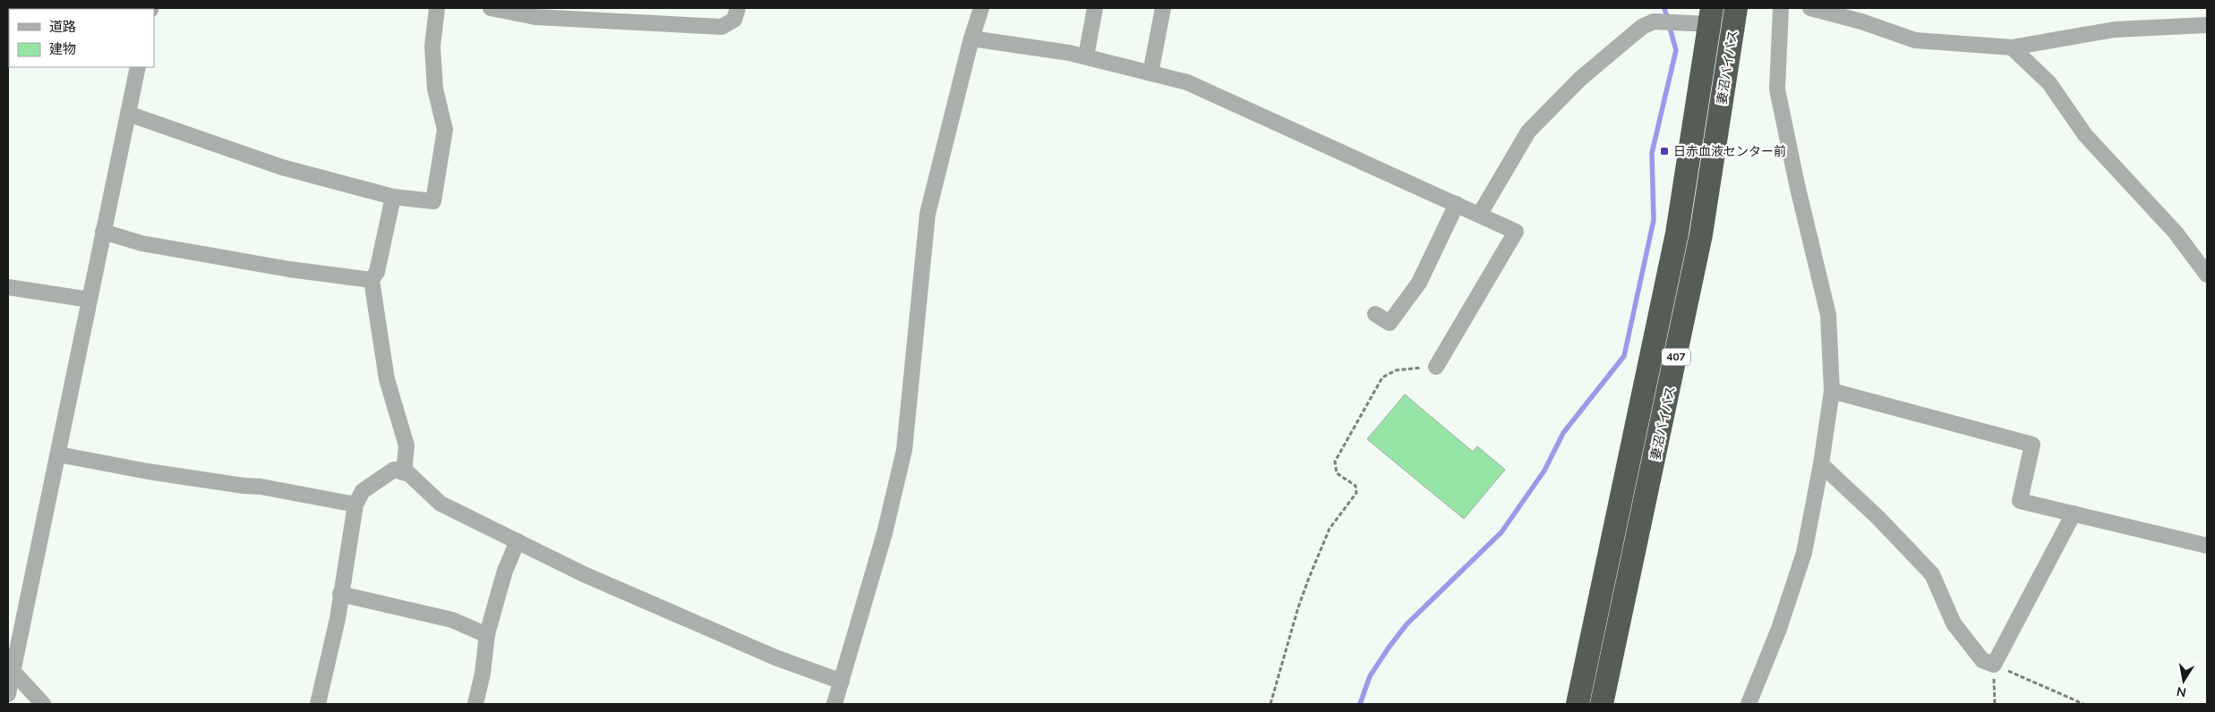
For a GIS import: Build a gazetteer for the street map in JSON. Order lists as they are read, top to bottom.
{
  "streets": {
    "highway": ["妻沼バイパス", "407"]
  },
  "places": {
    "transit": ["日赤血液センター前"]
  },
  "legend": ["道路", "建物"],
  "north": "bottom"
}
